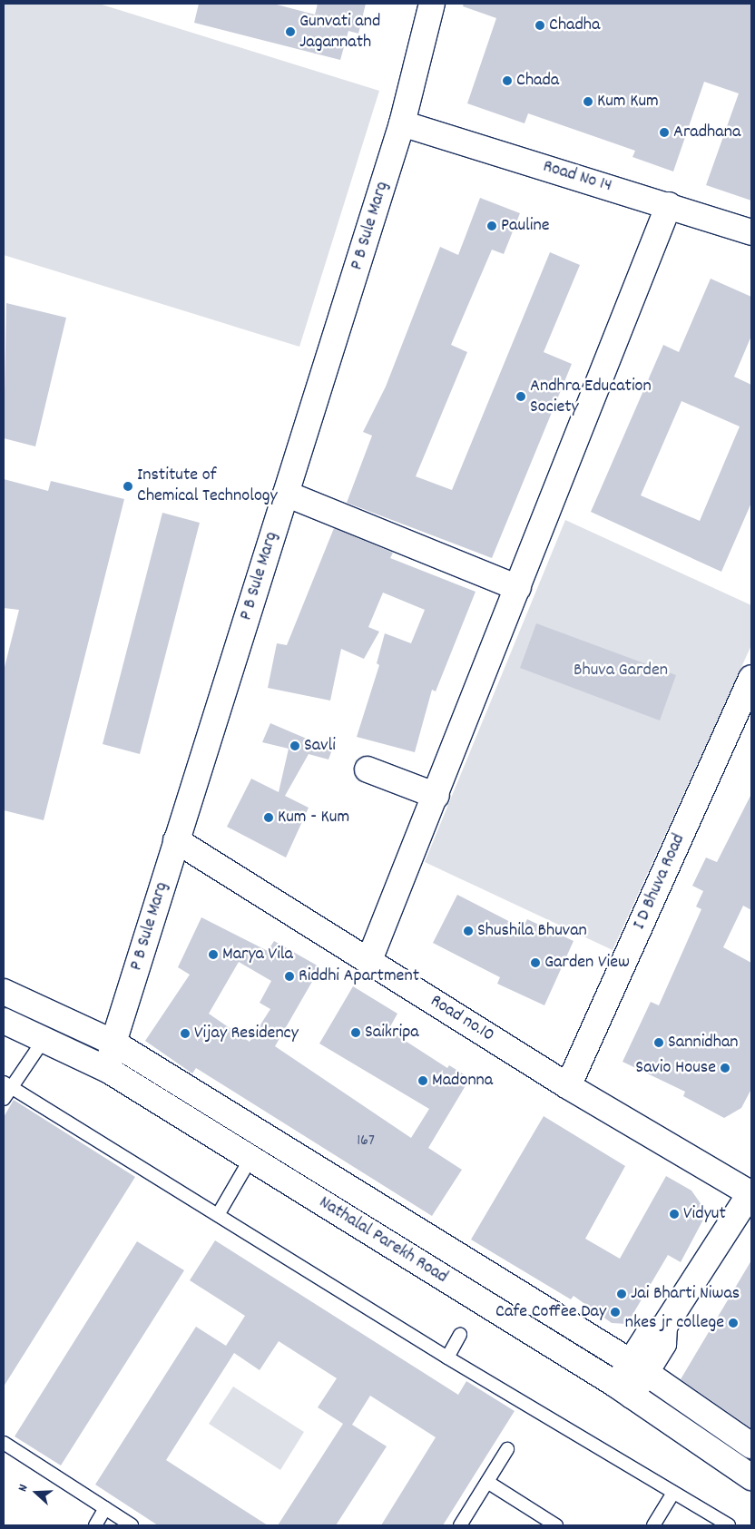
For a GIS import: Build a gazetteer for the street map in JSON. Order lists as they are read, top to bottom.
{
  "streets": {
    "street": [
      "Road No 14",
      "P B Sule Marg",
      "I D Bhuva Road",
      "Road no.10",
      "Nathalal Parekh Road"
    ]
  },
  "crossings": [
    ["Road No 14", "P B Sule Marg"],
    ["P B Sule Marg", "Road no.10"],
    ["P B Sule Marg", "Nathalal Parekh Road"],
    ["I D Bhuva Road", "Road no.10"]
  ],
  "parks": ["Bhuva Garden"],
  "places": [
    "Chadha",
    "Gunvati and Jagannath",
    "Chada",
    "Kum Kum",
    "Aradhana",
    "Pauline",
    "Andhra Education Society",
    "Institute of Chemical Technology",
    "Savli",
    "Kum - Kum",
    "Shushila Bhuvan",
    "Marya Vila",
    "Garden View",
    "Riddhi Apartment",
    "Saikripa",
    "Vijay Residency",
    "Sannidhan",
    "Savio House",
    "Madonna",
    "Vidyut",
    "Jai Bharti Niwas",
    "Cafe Coffee Day",
    "nkes jr college"
  ],
  "house_numbers": ["167"],
  "north": "left"
}
